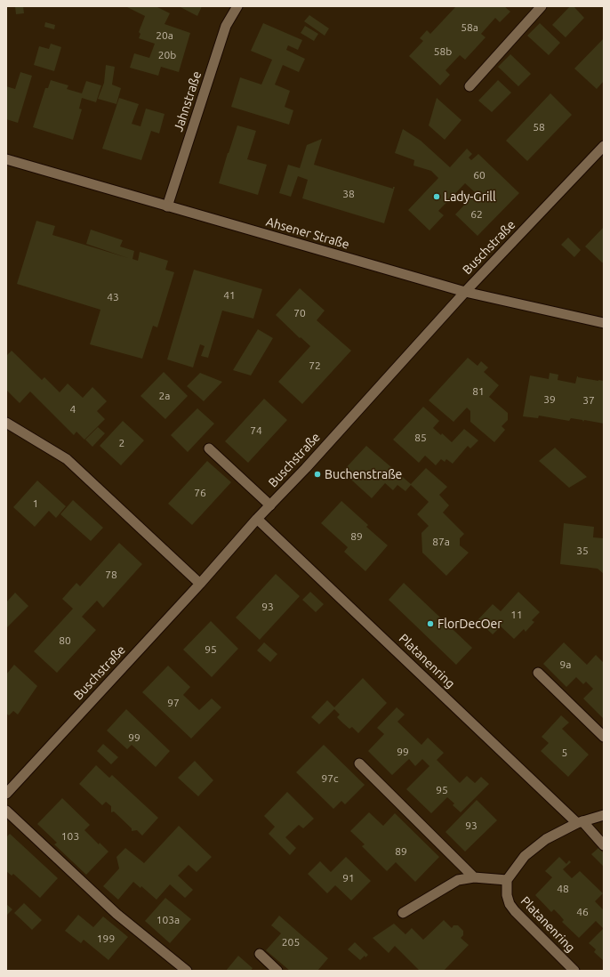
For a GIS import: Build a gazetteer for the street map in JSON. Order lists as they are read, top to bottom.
{
  "streets": {
    "street": [
      "Jahnstraße",
      "Ahsener Straße",
      "Buschstraße",
      "Platanenring"
    ]
  },
  "crossings": [
    ["Jahnstraße", "Ahsener Straße"],
    ["Ahsener Straße", "Buschstraße"],
    ["Buschstraße", "Platanenring"]
  ],
  "places": ["Lady-Grill", "Buchenstraße", "FlorDecOer"],
  "house_numbers": [
    "58a",
    "20a",
    "58b",
    "20b",
    "58",
    "60",
    "38",
    "62",
    "41",
    "43",
    "70",
    "72",
    "81",
    "2a",
    "39",
    "37",
    "4",
    "74",
    "85",
    "2",
    "76",
    "1",
    "89",
    "87a",
    "35",
    "78",
    "93",
    "11",
    "80",
    "95",
    "9a",
    "97",
    "99",
    "99",
    "5",
    "97c",
    "95",
    "93",
    "103",
    "89",
    "91",
    "48",
    "46",
    "103a",
    "199",
    "205"
  ]
}
